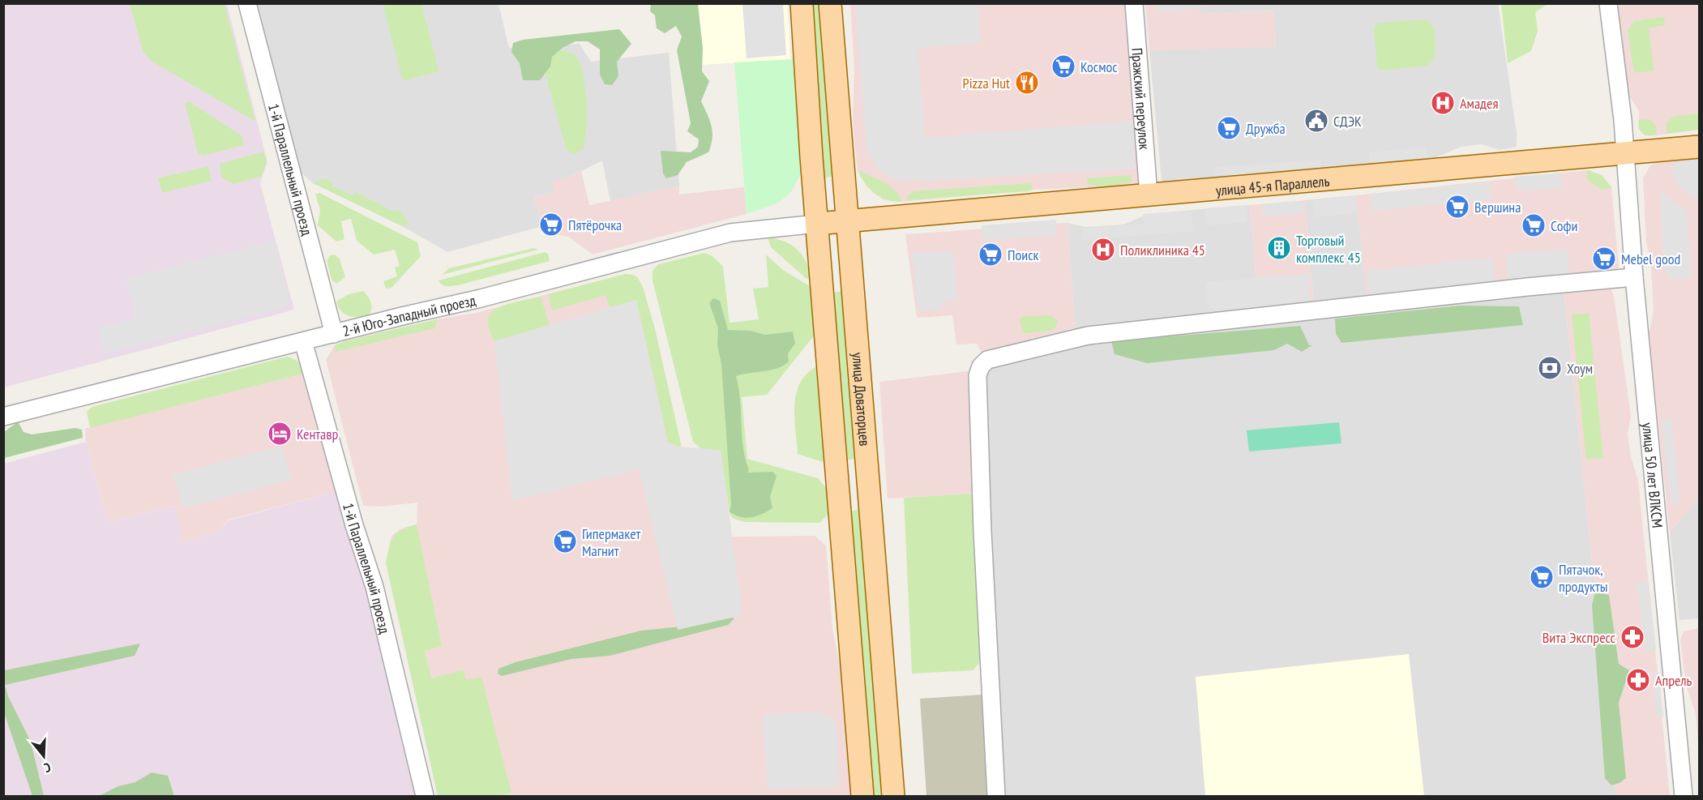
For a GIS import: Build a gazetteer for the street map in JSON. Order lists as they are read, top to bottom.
{
  "streets": {
    "main road": ["улица 45-я Параллель", "улица Доваторцев"],
    "street": [
      "Пражский переулок",
      "1-й Параллельный проезд",
      "2-й Юго-Западный проезд",
      "улица 50 лет ВЛКСМ"
    ]
  },
  "crossings": [
    ["Пражский переулок", "улица 45-я Параллель"],
    ["1-й Параллельный проезд", "2-й Юго-Западный проезд"],
    ["улица 45-я Параллель", "2-й Юго-Западный проезд"],
    ["улица 45-я Параллель", "улица Доваторцев"],
    ["улица 45-я Параллель", "улица 50 лет ВЛКСМ"],
    ["2-й Юго-Западный проезд", "улица Доваторцев"]
  ],
  "places": {
    "supermarket": [
      "Космос",
      "Дружба",
      "Вершина",
      "Пятёрочка",
      "Софи",
      "Поиск",
      "Mebel good",
      "Гипермакет Магнит",
      "Пятачок, продукты"
    ],
    "restaurant": ["Pizza Hut"],
    "hospital": ["Амадея", "Поликлиника 45"],
    "public building": ["СДЭК"],
    "building": ["Торговый комплекс 45"],
    "bank": ["Хоум"],
    "hotel": ["Кентавр"],
    "pharmacy": ["Вита Экспресс", "Апрель"]
  },
  "north": "bottom"
}
